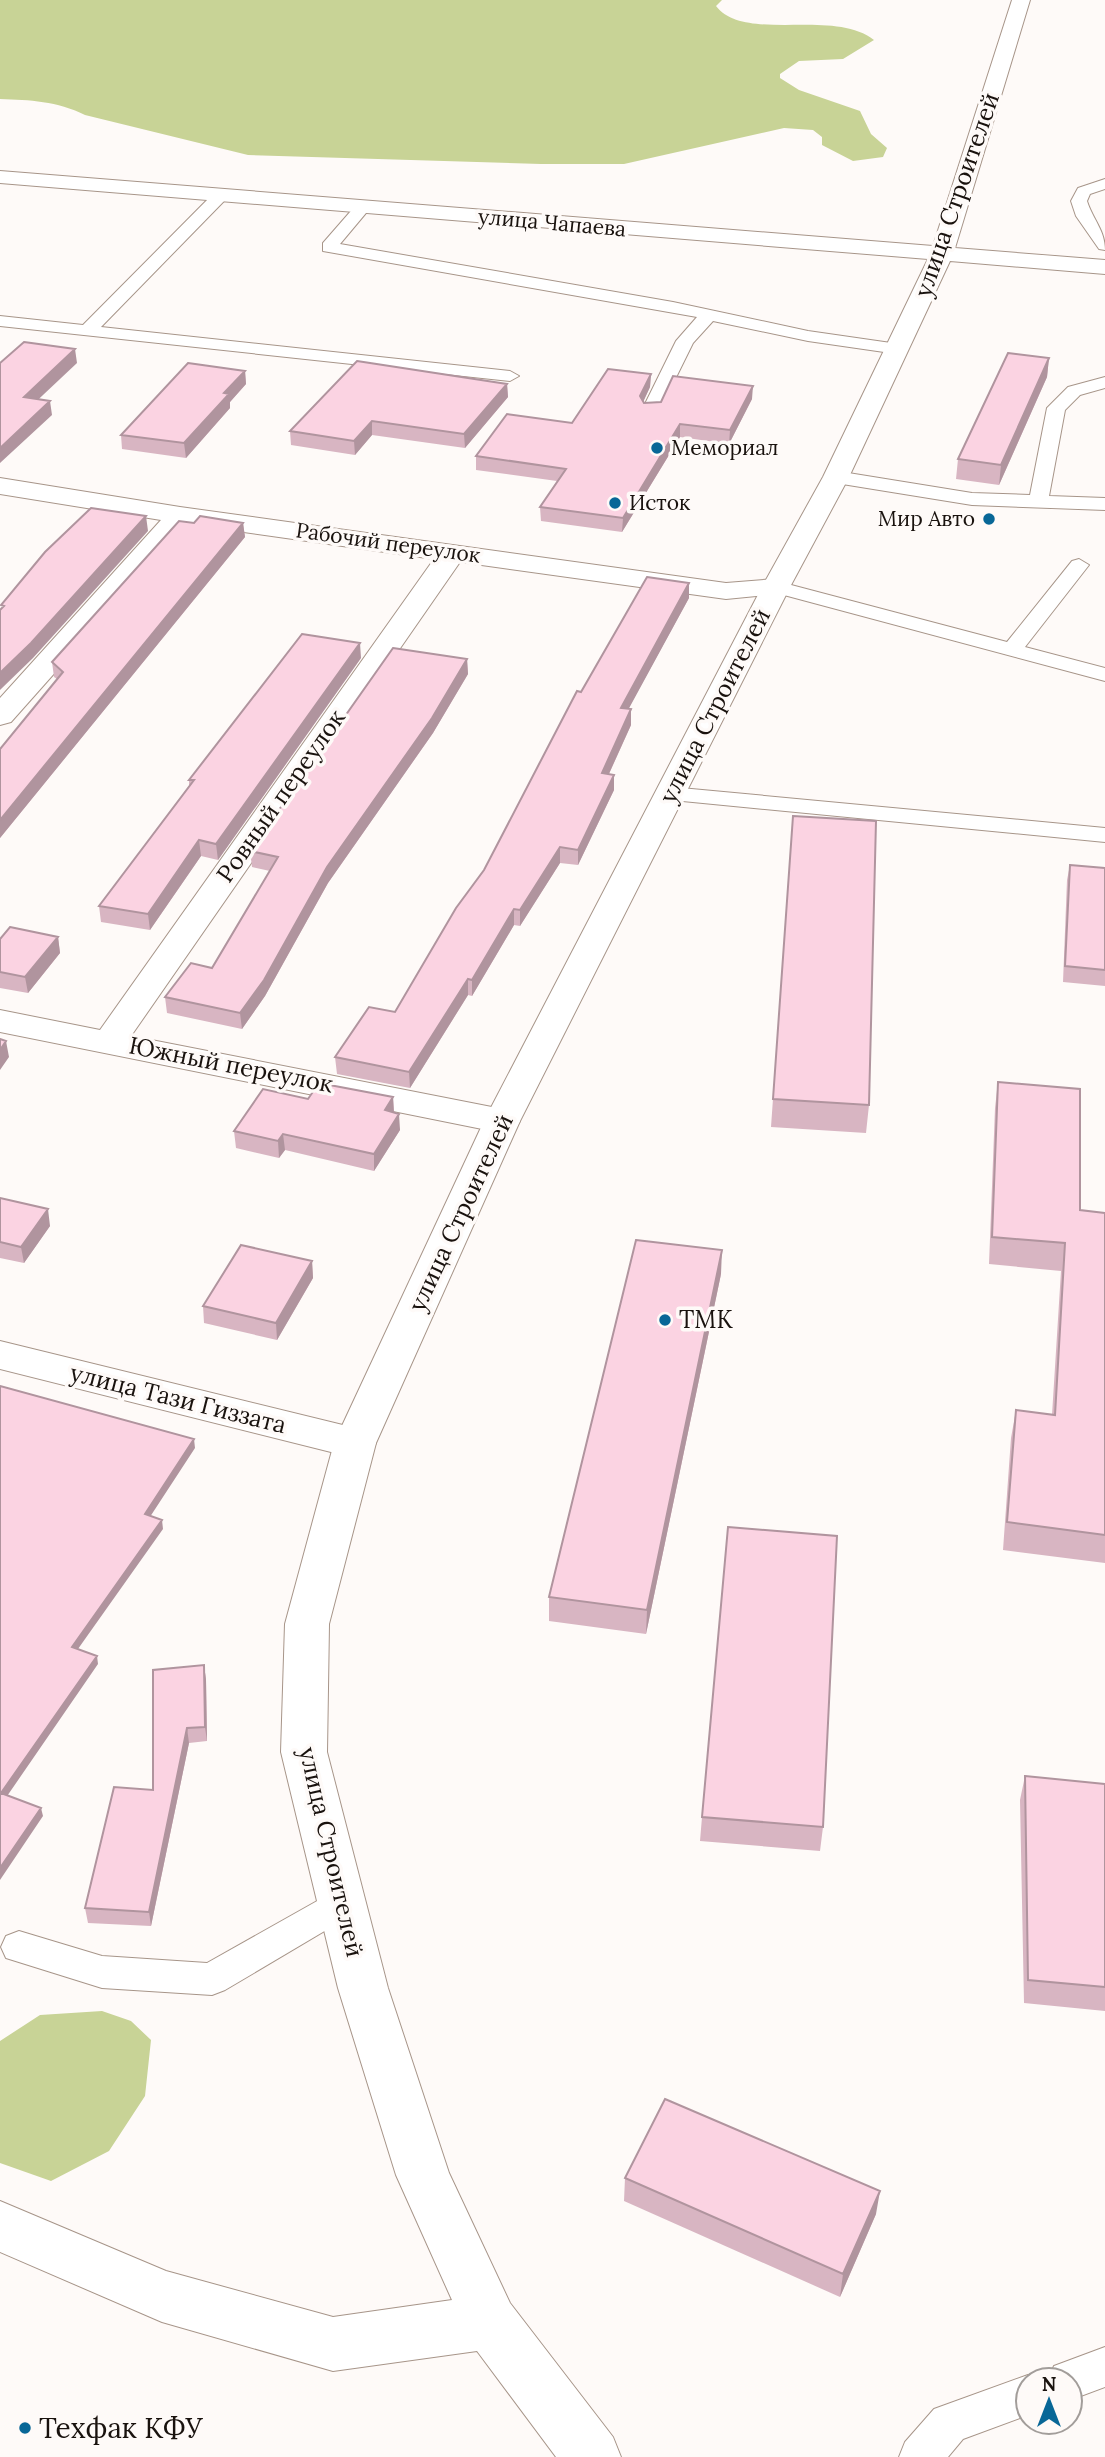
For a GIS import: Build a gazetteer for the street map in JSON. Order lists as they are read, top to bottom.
{
  "streets": {
    "street": [
      "улица Строителей",
      "улица Чапаева",
      "Рабочий переулок",
      "Ровный переулок",
      "Южный переулок",
      "улица Тази Гиззата"
    ]
  },
  "crossings": [
    ["улица Строителей", "улица Чапаева"],
    ["улица Строителей", "Рабочий переулок"],
    ["улица Строителей", "Южный переулок"],
    ["улица Строителей", "улица Тази Гиззата"],
    ["Рабочий переулок", "Ровный переулок"],
    ["Ровный переулок", "Южный переулок"]
  ],
  "places": [
    "Мемориал",
    "Исток",
    "Мир Авто",
    "ТМК",
    "Техфак КФУ"
  ],
  "north": "top"
}
